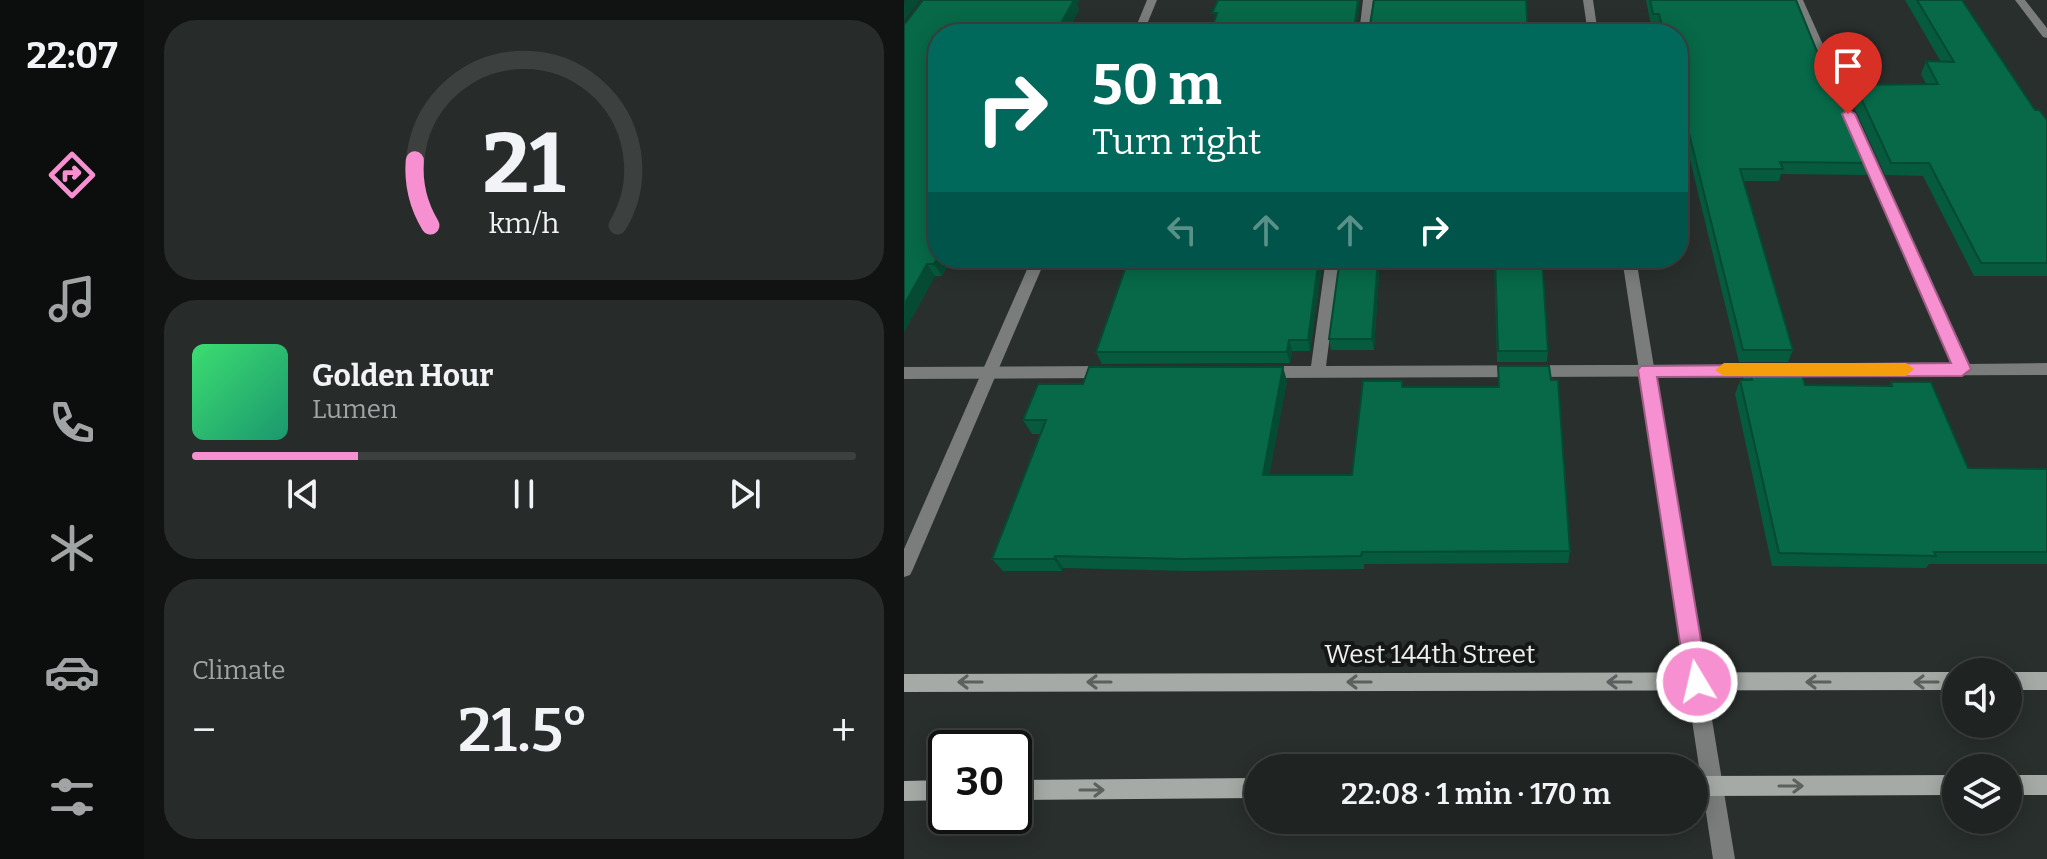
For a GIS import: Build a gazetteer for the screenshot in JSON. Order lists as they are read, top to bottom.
{
  "streets": {
    "street": ["West 144th Street"]
  },
  "page": {
    "tabs": "22:07",
    "turn": ["50 m", "Turn right"],
    "song": ["Golden Hour", "Lumen"],
    "tile": "Climate",
    "heat": ["−", "21.5°", "+"],
    "limit": "30",
    "trip": "22:08 · 1 min · 170 m",
    "gauge": ["21", "km/h"]
  }
}
